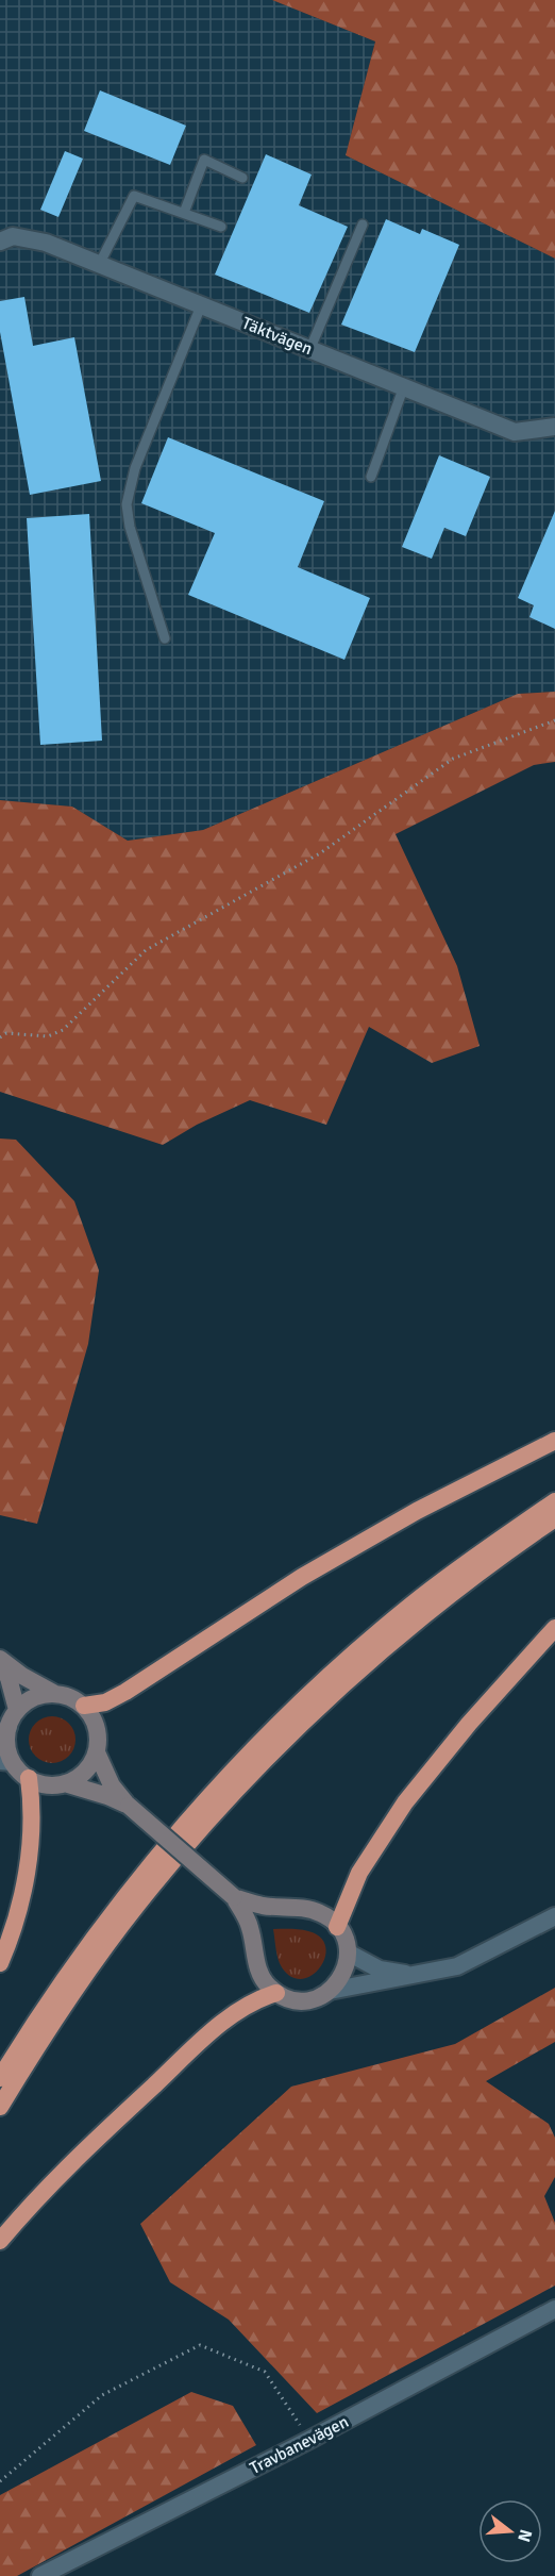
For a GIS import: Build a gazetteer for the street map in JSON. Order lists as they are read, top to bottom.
{
  "streets": {
    "street": ["Täktvägen", "Travbanevägen"]
  },
  "north": "right"
}
